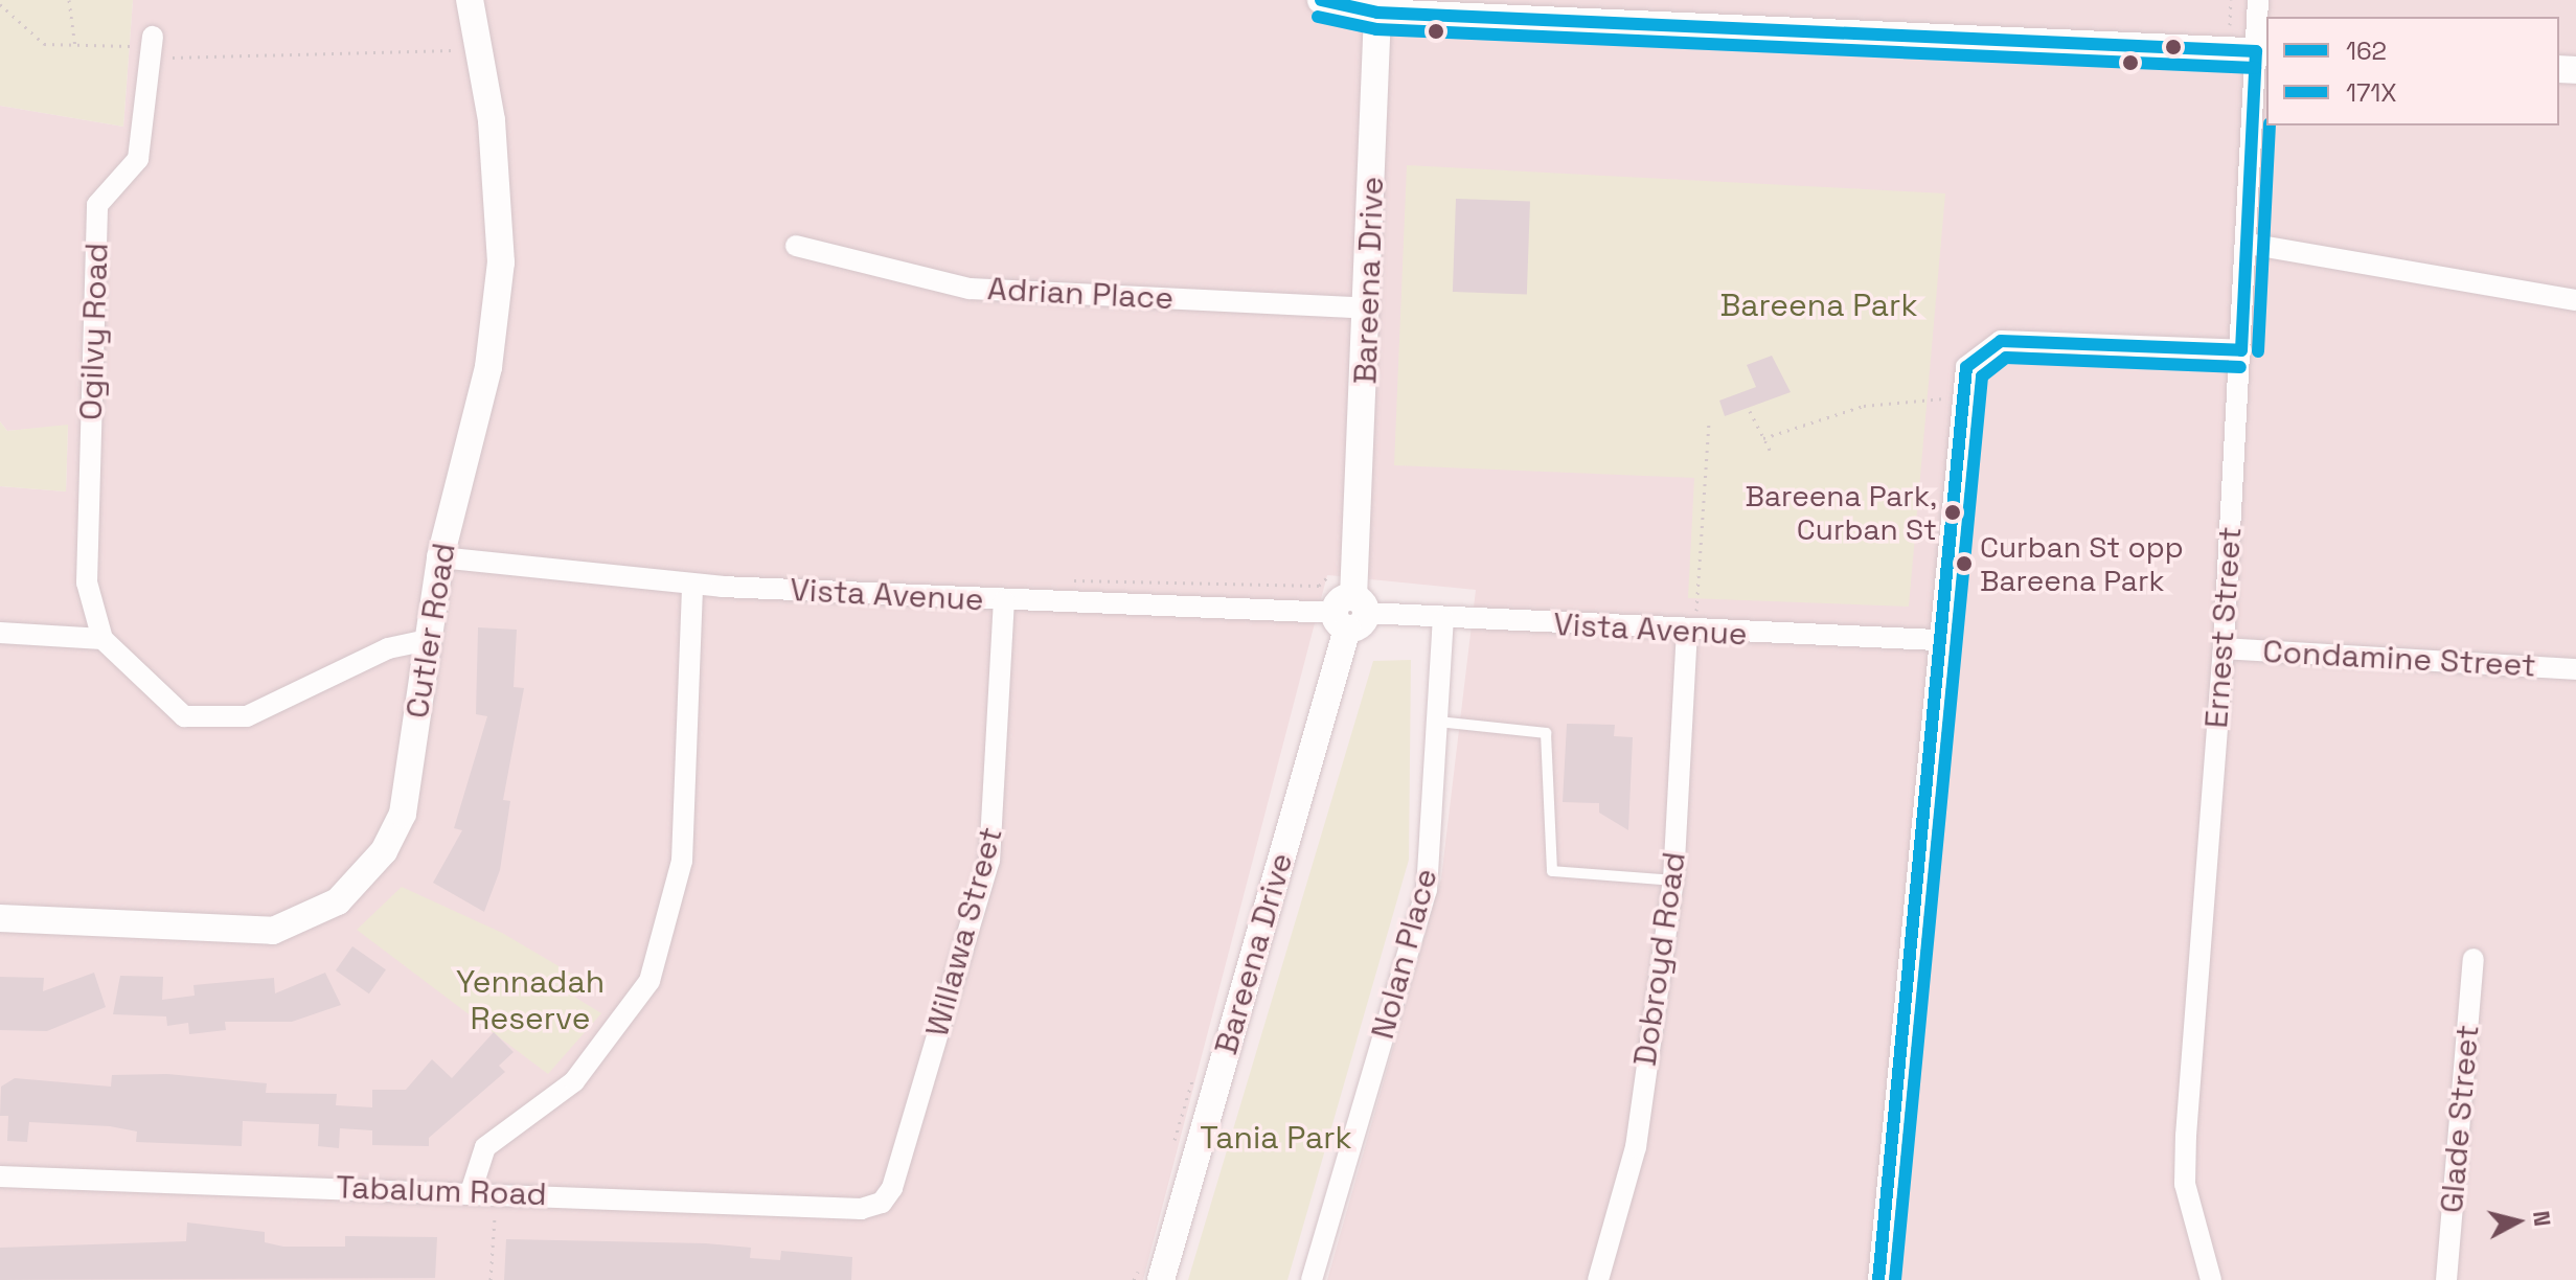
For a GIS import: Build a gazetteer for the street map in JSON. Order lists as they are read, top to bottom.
{
  "streets": {
    "street": [
      "Bareena Drive",
      "Adrian Place",
      "Ogilvy Road",
      "Vista Avenue",
      "Ernest Street",
      "Cutler Road",
      "Condamine Street",
      "Willawa Street",
      "Nolan Place",
      "Dobroyd Road",
      "Glade Street",
      "Tabalum Road"
    ]
  },
  "crossings": [
    ["Bareena Drive", "Adrian Place"],
    ["Bareena Drive", "Vista Avenue"],
    ["Vista Avenue", "Cutler Road"],
    ["Vista Avenue", "Willawa Street"],
    ["Vista Avenue", "Nolan Place"],
    ["Vista Avenue", "Dobroyd Road"],
    ["Ernest Street", "Condamine Street"],
    ["Willawa Street", "Tabalum Road"]
  ],
  "parks": ["Bareena Park", "Yennadah Reserve", "Tania Park"],
  "places": ["Bareena Park, Curban St", "Curban St opp Bareena Park"],
  "lines": ["transit line 162", "transit line 171X"],
  "legend": ["162", "171X"],
  "north": "right"
}
